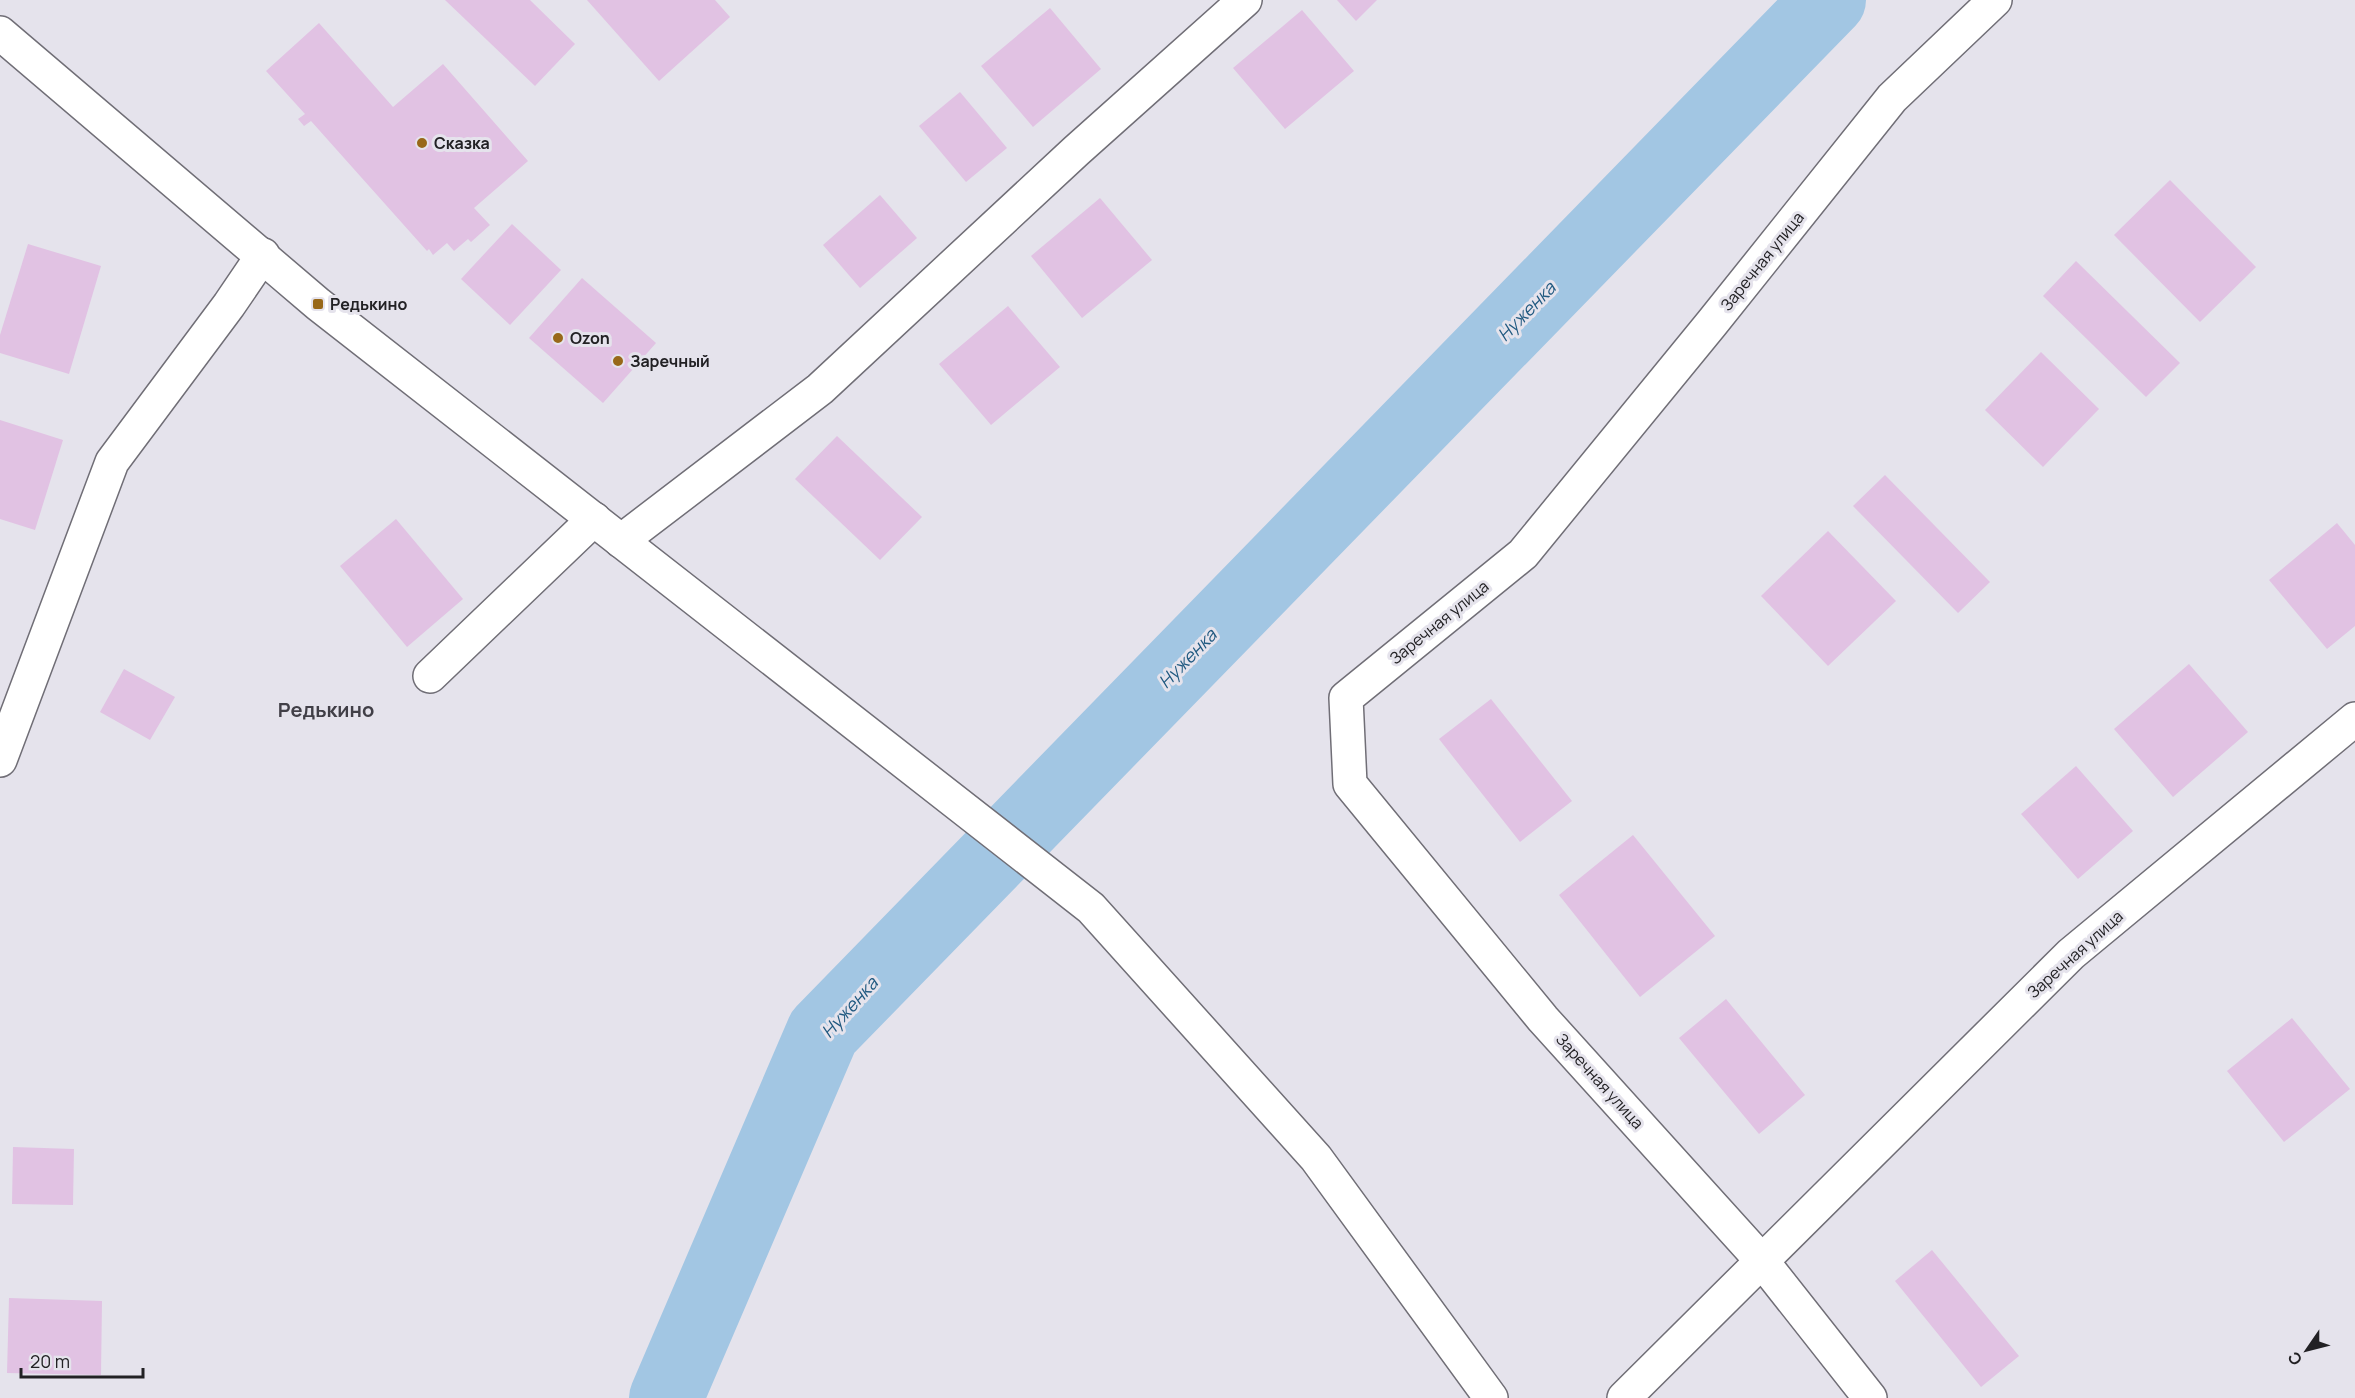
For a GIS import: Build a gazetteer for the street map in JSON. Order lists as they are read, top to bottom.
{
  "streets": {
    "street": ["Заречная улица"]
  },
  "districts": ["Редькино"],
  "water": ["Нуженка"],
  "places": {
    "other": ["Сказка", "Ozon", "Заречный"],
    "transit": ["Редькино"]
  },
  "scale_bar": "20 m",
  "north": "bottom left"
}
